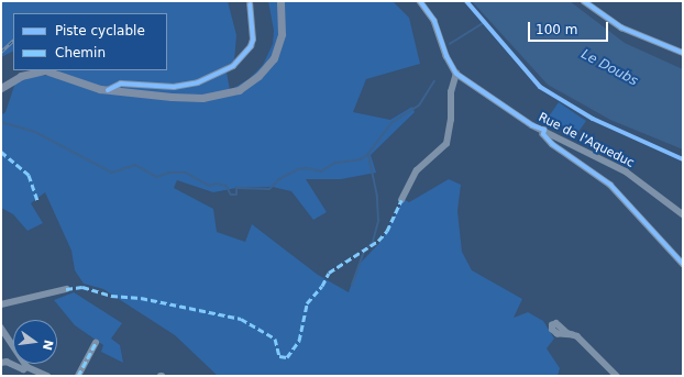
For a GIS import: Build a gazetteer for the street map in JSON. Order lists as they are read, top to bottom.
{
  "streets": {
    "street": ["Rue de l'Aqueduc"]
  },
  "water": ["Le Doubs"],
  "legend": ["Piste cyclable", "Chemin"],
  "scale_bar": "100 m",
  "north": "right"
}
